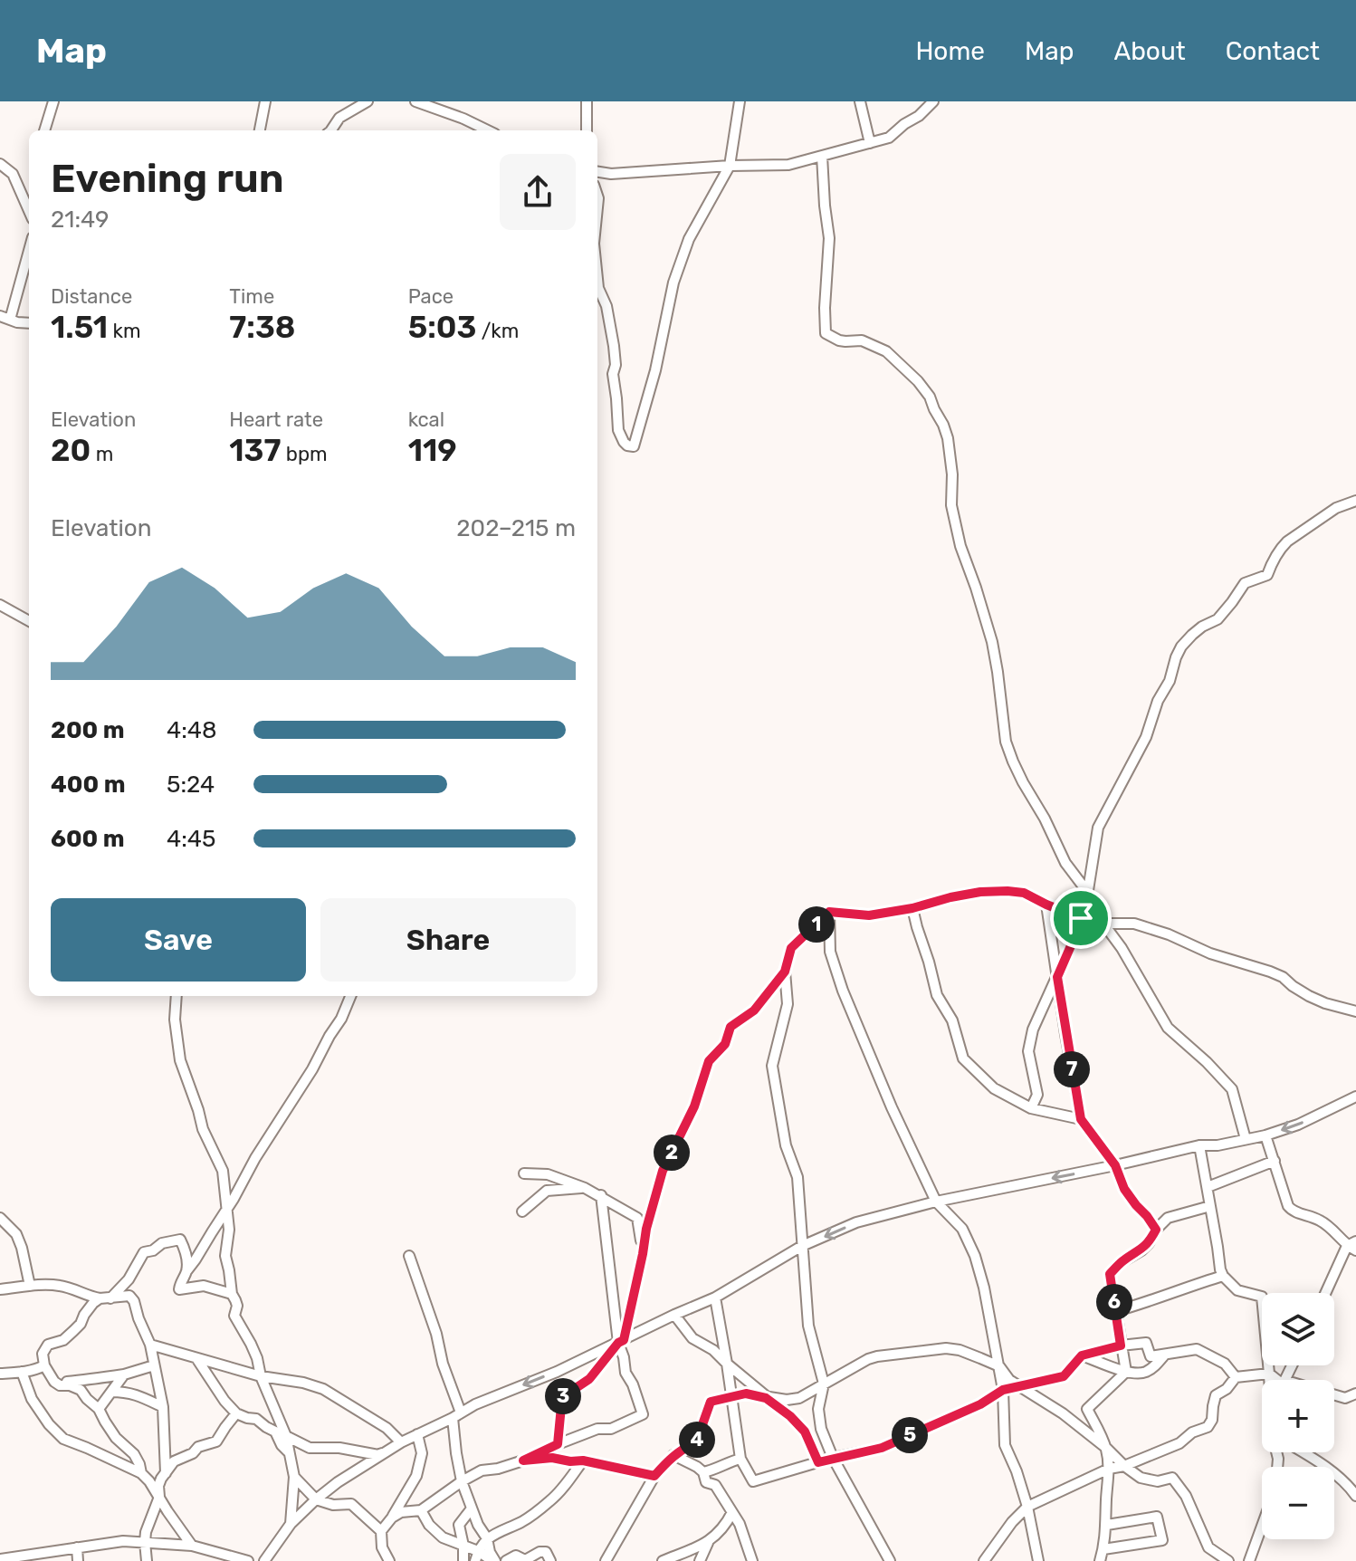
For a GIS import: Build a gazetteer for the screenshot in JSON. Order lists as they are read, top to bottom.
{
  "page": {
    "header": "Map",
    "nav": [
      "Home",
      "Map",
      "About",
      "Contact"
    ],
    "heading": ["Evening run", "21:49"],
    "stats": [
      ["Distance", "1.51 km"],
      ["Time", "7:38"],
      ["Pace", "5:03 /km"],
      ["Elevation", "20 m"],
      ["Heart rate", "137 bpm"],
      ["kcal", "119"]
    ],
    "chart": ["Elevation", "202–215 m"],
    "list": [
      {
        "name": "200 m",
        "note": "4:48"
      },
      {
        "name": "400 m",
        "note": "5:24"
      },
      {
        "name": "600 m",
        "note": "4:45"
      }
    ],
    "buttons": ["Save", "Share"],
    "pins": [
      "1",
      "7",
      "2",
      "6",
      "3",
      "5",
      "4"
    ],
    "map_buttons": ["+", "−"]
  }
}
